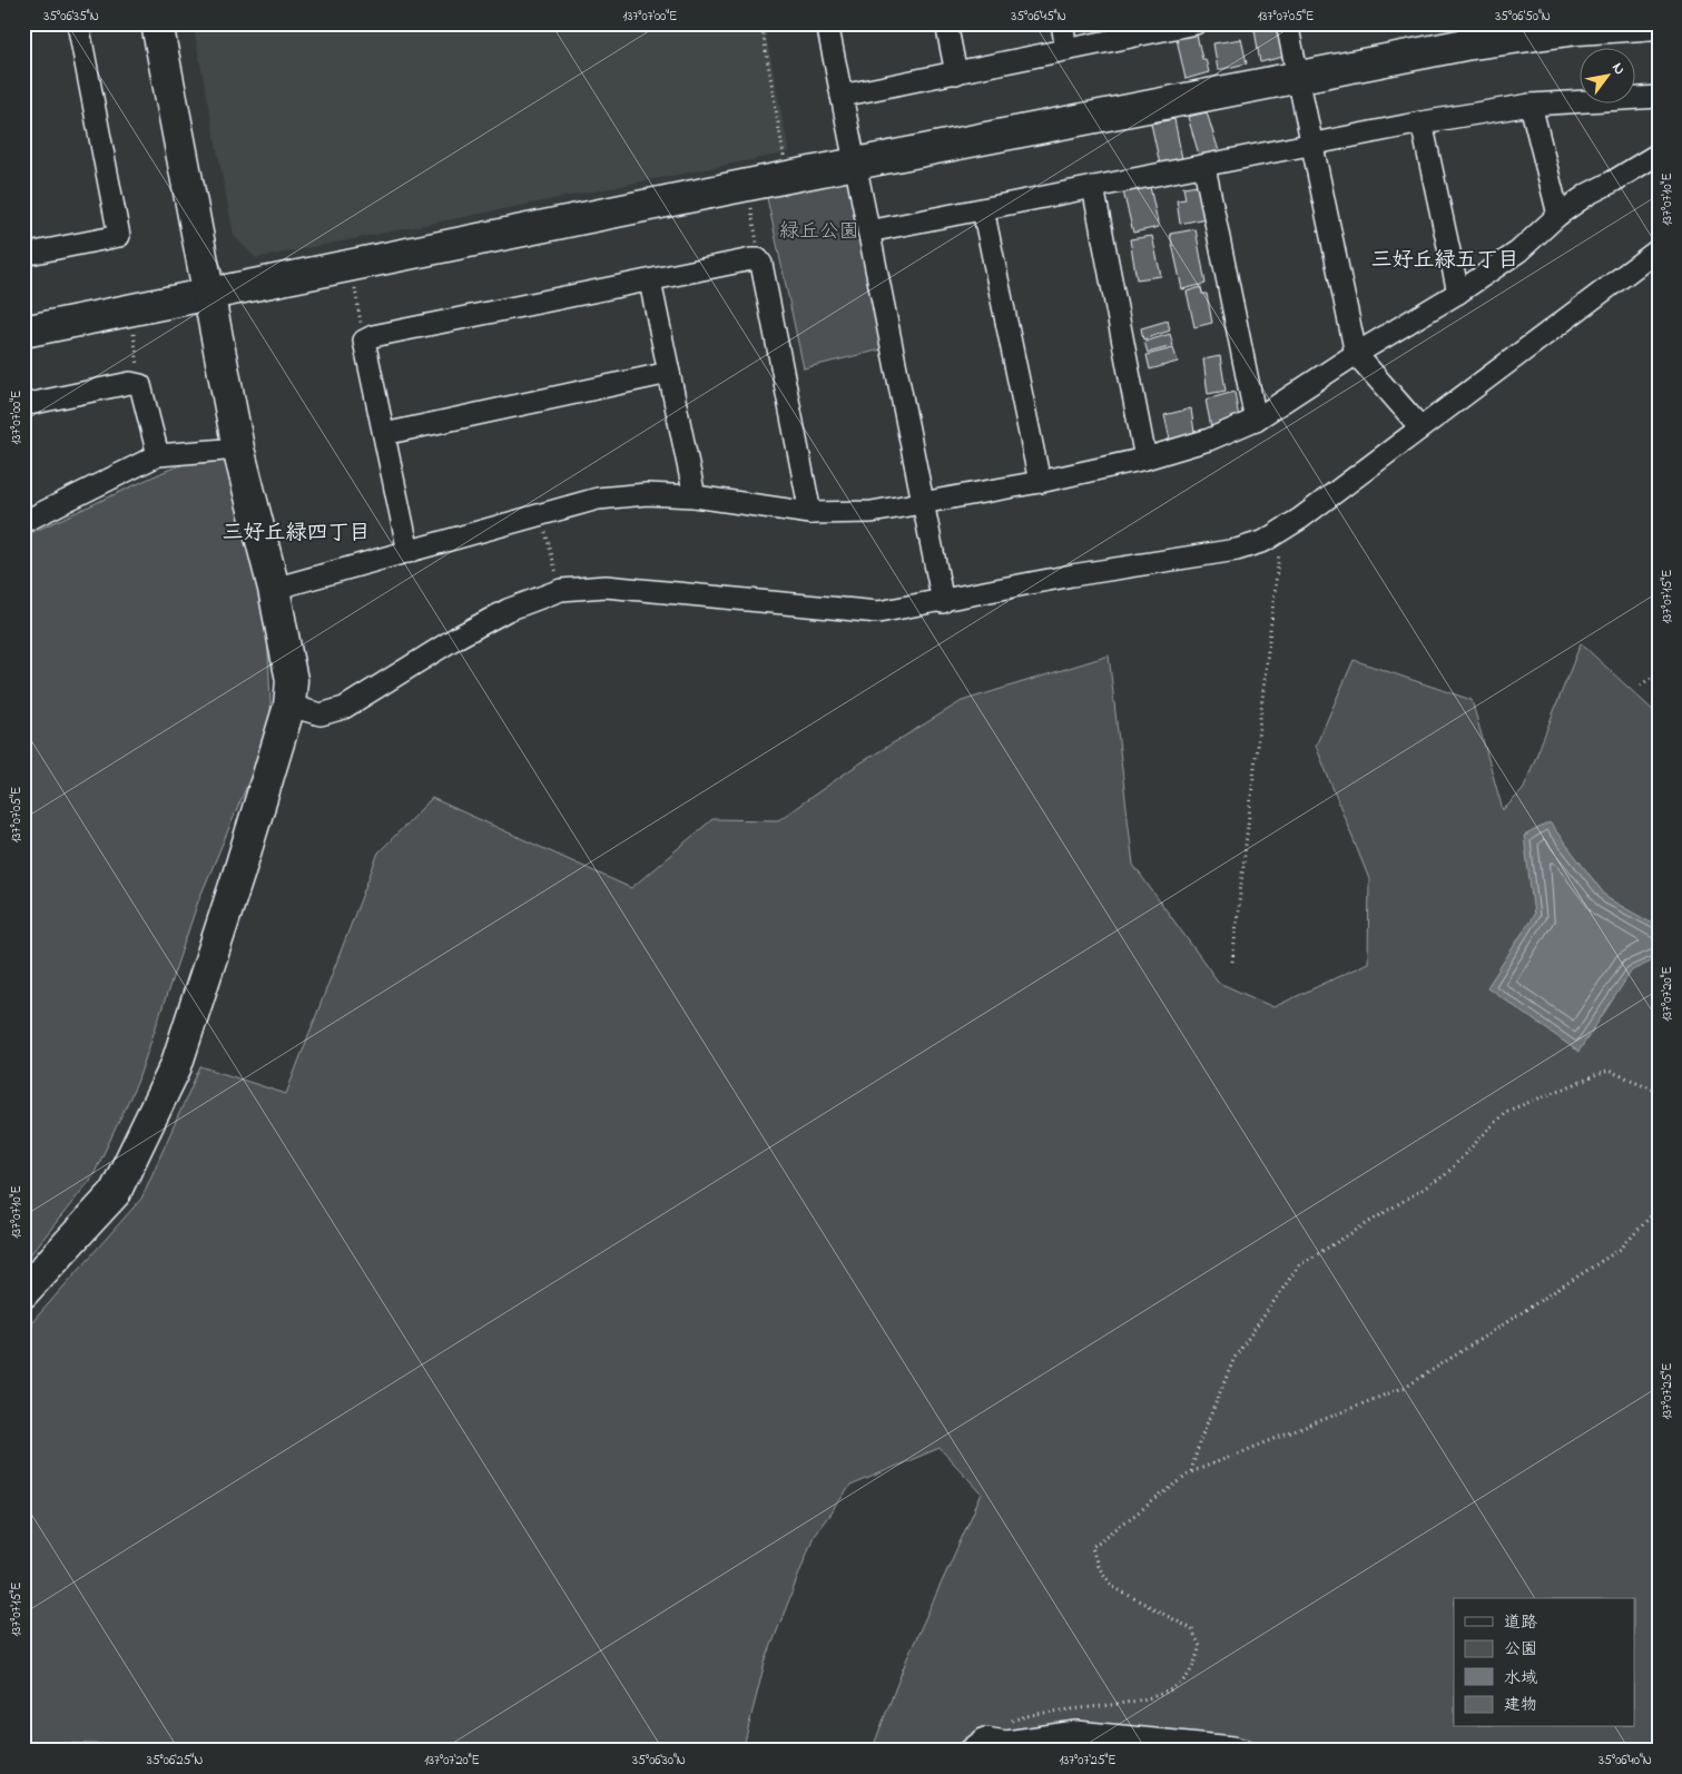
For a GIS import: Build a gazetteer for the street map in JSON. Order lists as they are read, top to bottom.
{
  "districts": ["三好丘緑五丁目", "三好丘緑四丁目"],
  "parks": ["緑丘公園"],
  "legend": [
    "道路",
    "公園",
    "水域",
    "建物"
  ],
  "north": "top right",
  "coordinates": [
    "35°06'35\"N",
    "137°07'00\"E",
    "35°06'45\"N",
    "137°07'05\"E",
    "35°06'50\"N",
    "137°07'10\"E",
    "137°07'15\"E",
    "137°07'20\"E",
    "137°07'25\"E",
    "35°06'25\"N",
    "35°06'30\"N",
    "35°06'40\"N"
  ]
}
